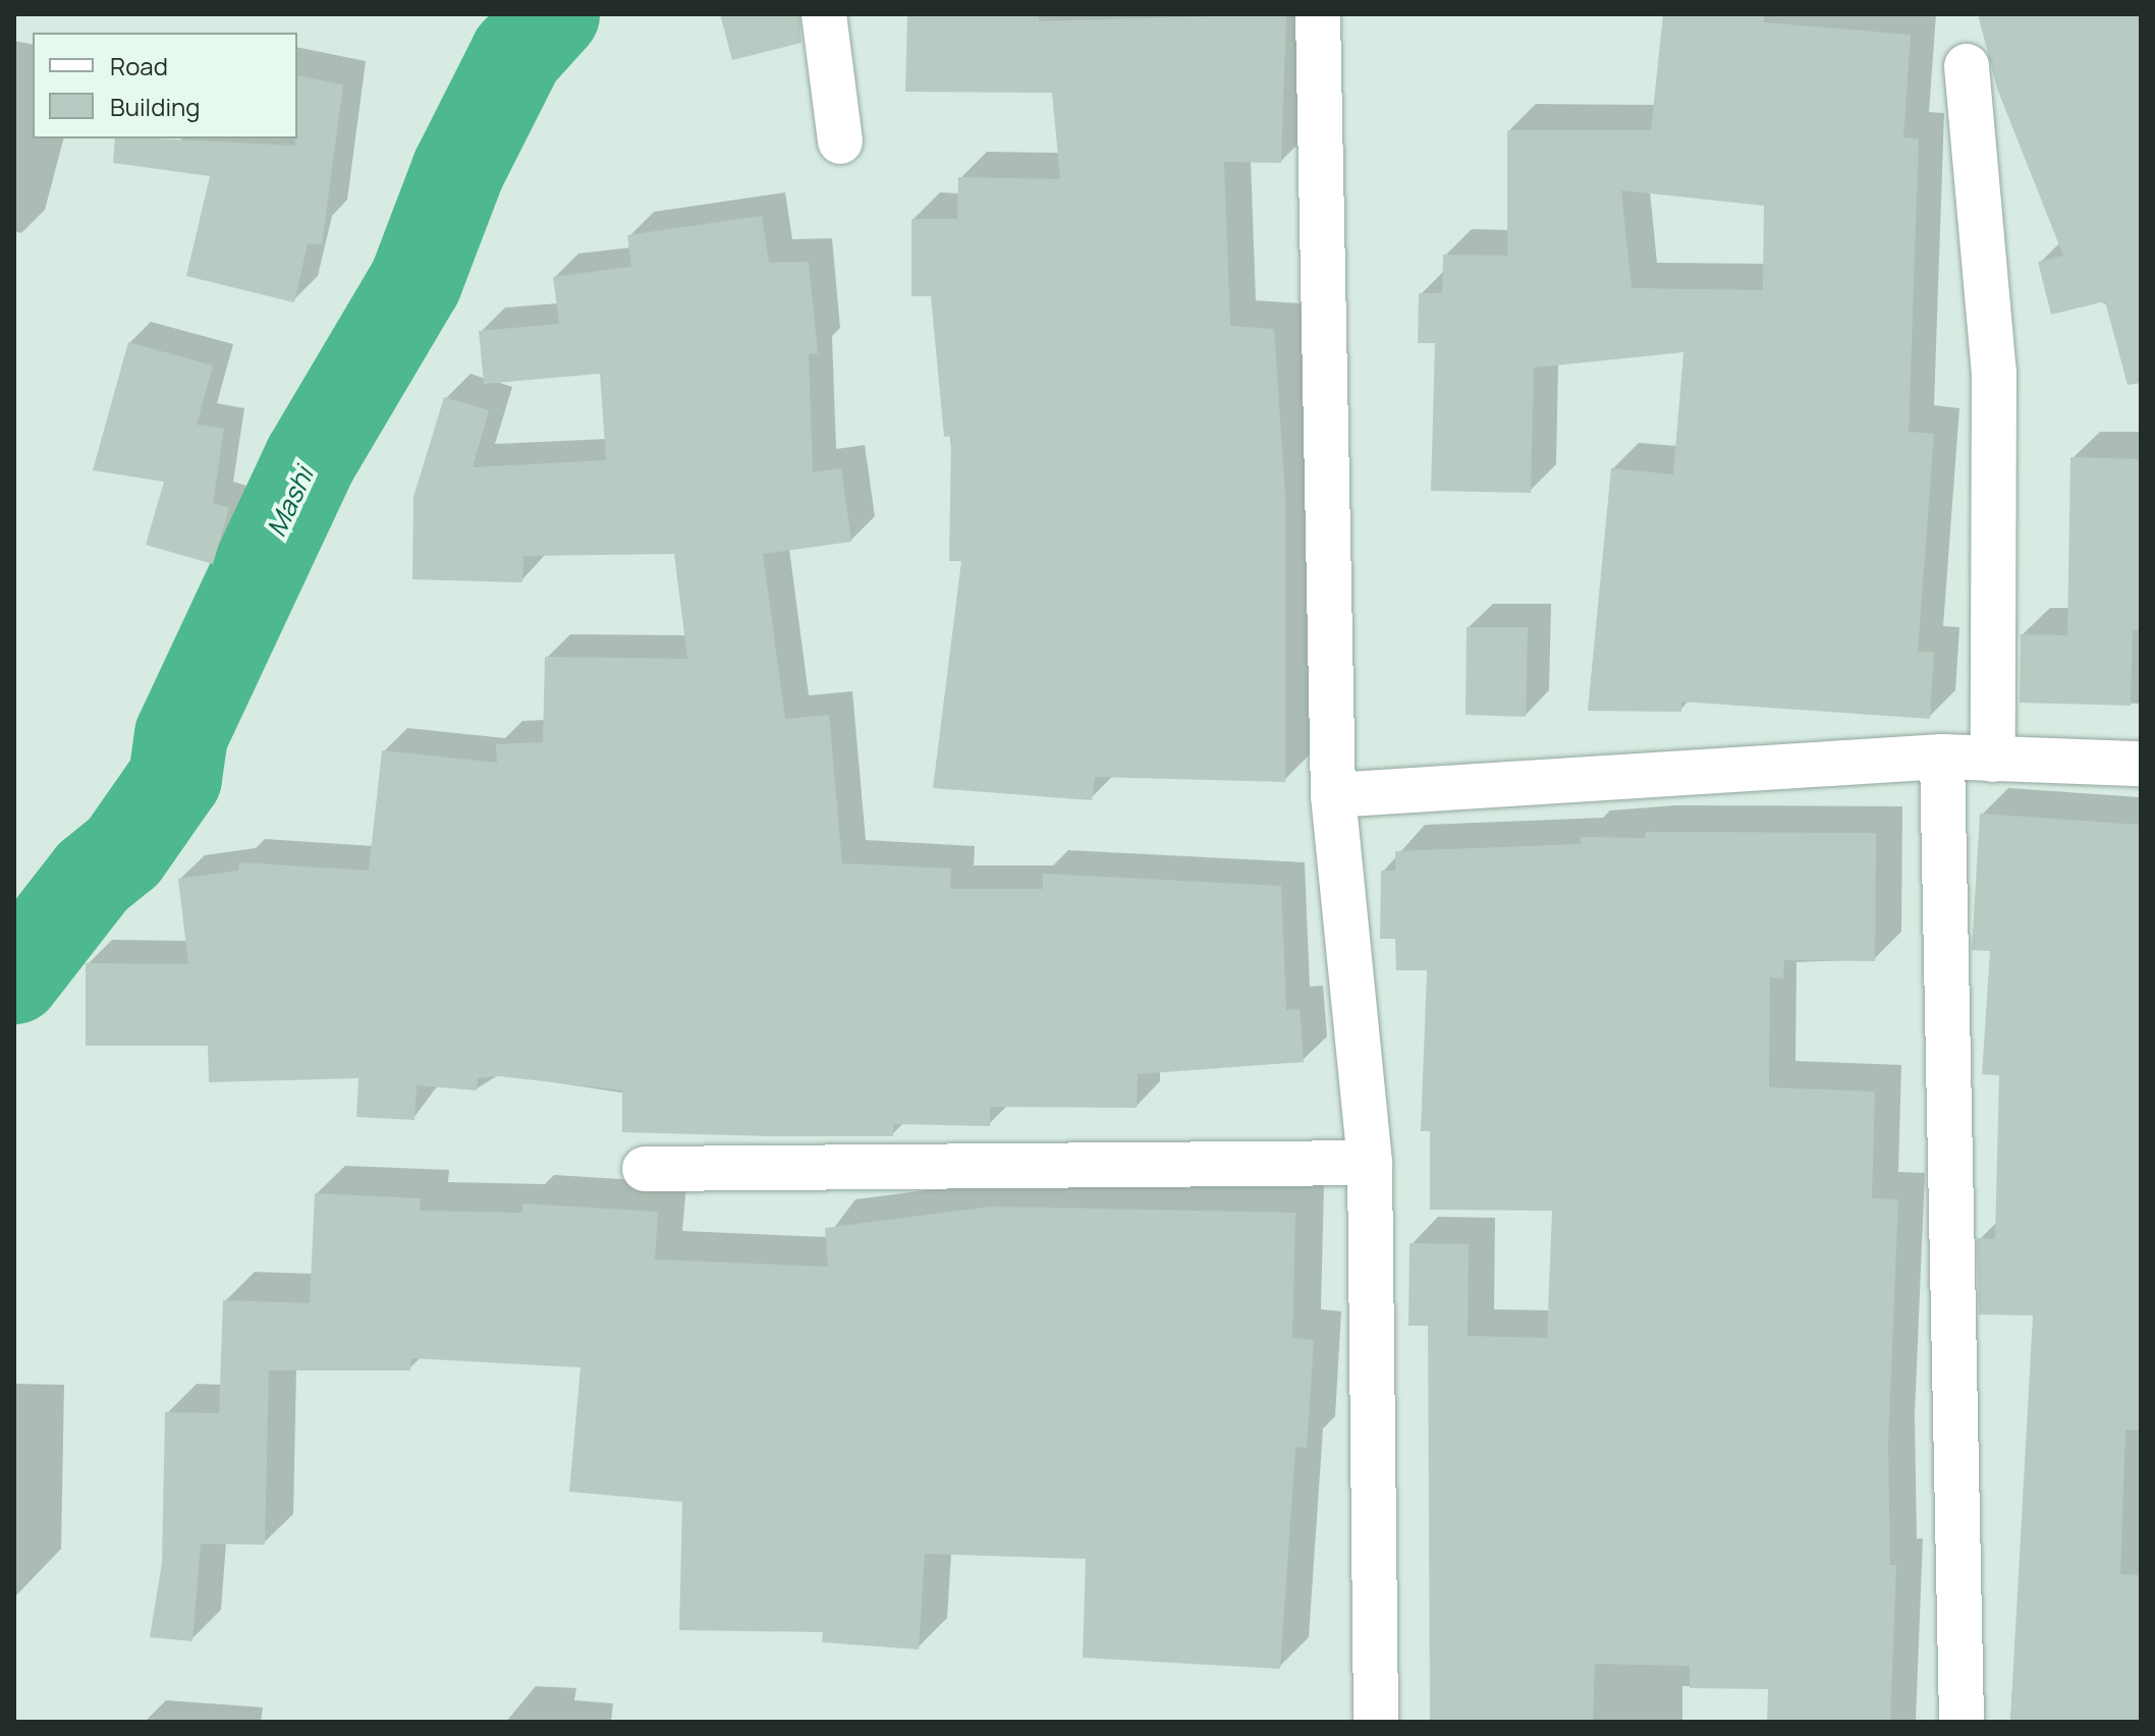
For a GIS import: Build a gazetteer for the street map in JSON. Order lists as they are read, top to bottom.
{
  "water": ["Mashi"],
  "legend": ["Road", "Building"]
}
